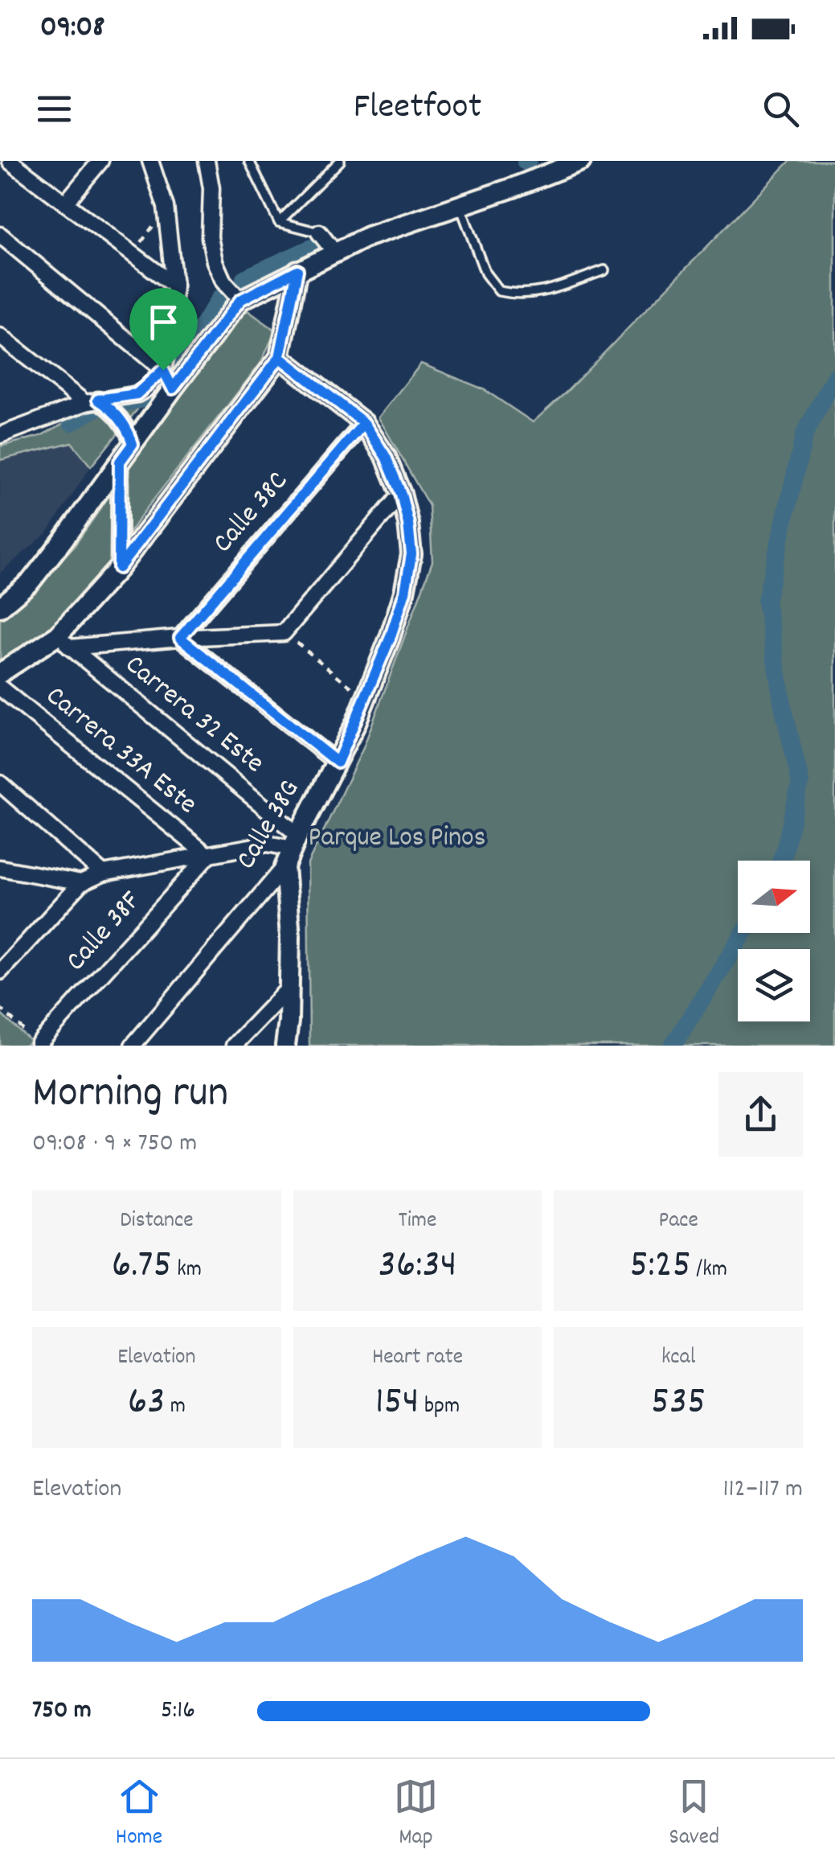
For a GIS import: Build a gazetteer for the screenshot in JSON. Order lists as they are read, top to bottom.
{
  "streets": {
    "street": [
      "Calle 38C",
      "Carrera 32 Este",
      "Carrera 33A Este",
      "Calle 38G",
      "Calle 38F"
    ]
  },
  "crossings": [
    ["Calle 38C", "Calle 38G"],
    ["Carrera 32 Este", "Calle 38G"],
    ["Carrera 33A Este", "Calle 38F"]
  ],
  "parks": ["Parque Los Pinos"],
  "north": "right",
  "page": {
    "status": "09:08",
    "header": "Fleetfoot",
    "heading": ["Morning run", "09:08 · 9 × 750 m"],
    "stats": [
      ["Distance", "6.75 km"],
      ["Time", "36:34"],
      ["Pace", "5:25 /km"],
      ["Elevation", "63 m"],
      ["Heart rate", "154 bpm"],
      ["kcal", "535"]
    ],
    "chart": ["Elevation", "112–117 m"],
    "list": [
      {
        "name": "750 m",
        "note": "5:16"
      }
    ],
    "tabs": ["Home", "Map", "Saved"]
  }
}
